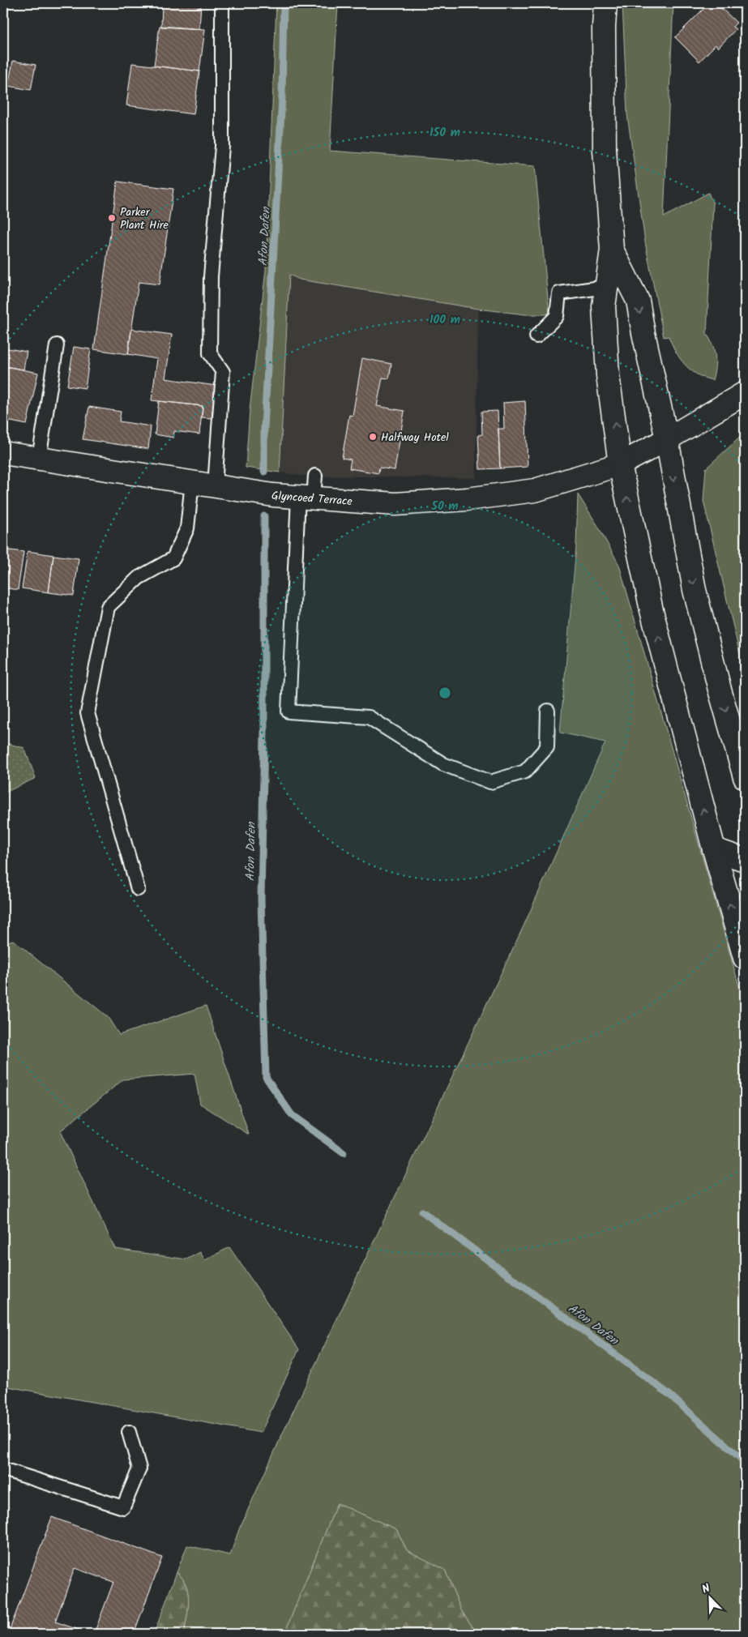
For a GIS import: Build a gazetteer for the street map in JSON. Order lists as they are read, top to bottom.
{
  "streets": {
    "main road": ["Glyncoed Terrace"]
  },
  "water": ["Afon Dafen"],
  "places": ["Parker Plant Hire", "Halfway Hotel"],
  "north": "top left",
  "rings": ["150 m", "100 m", "50 m"]
}
